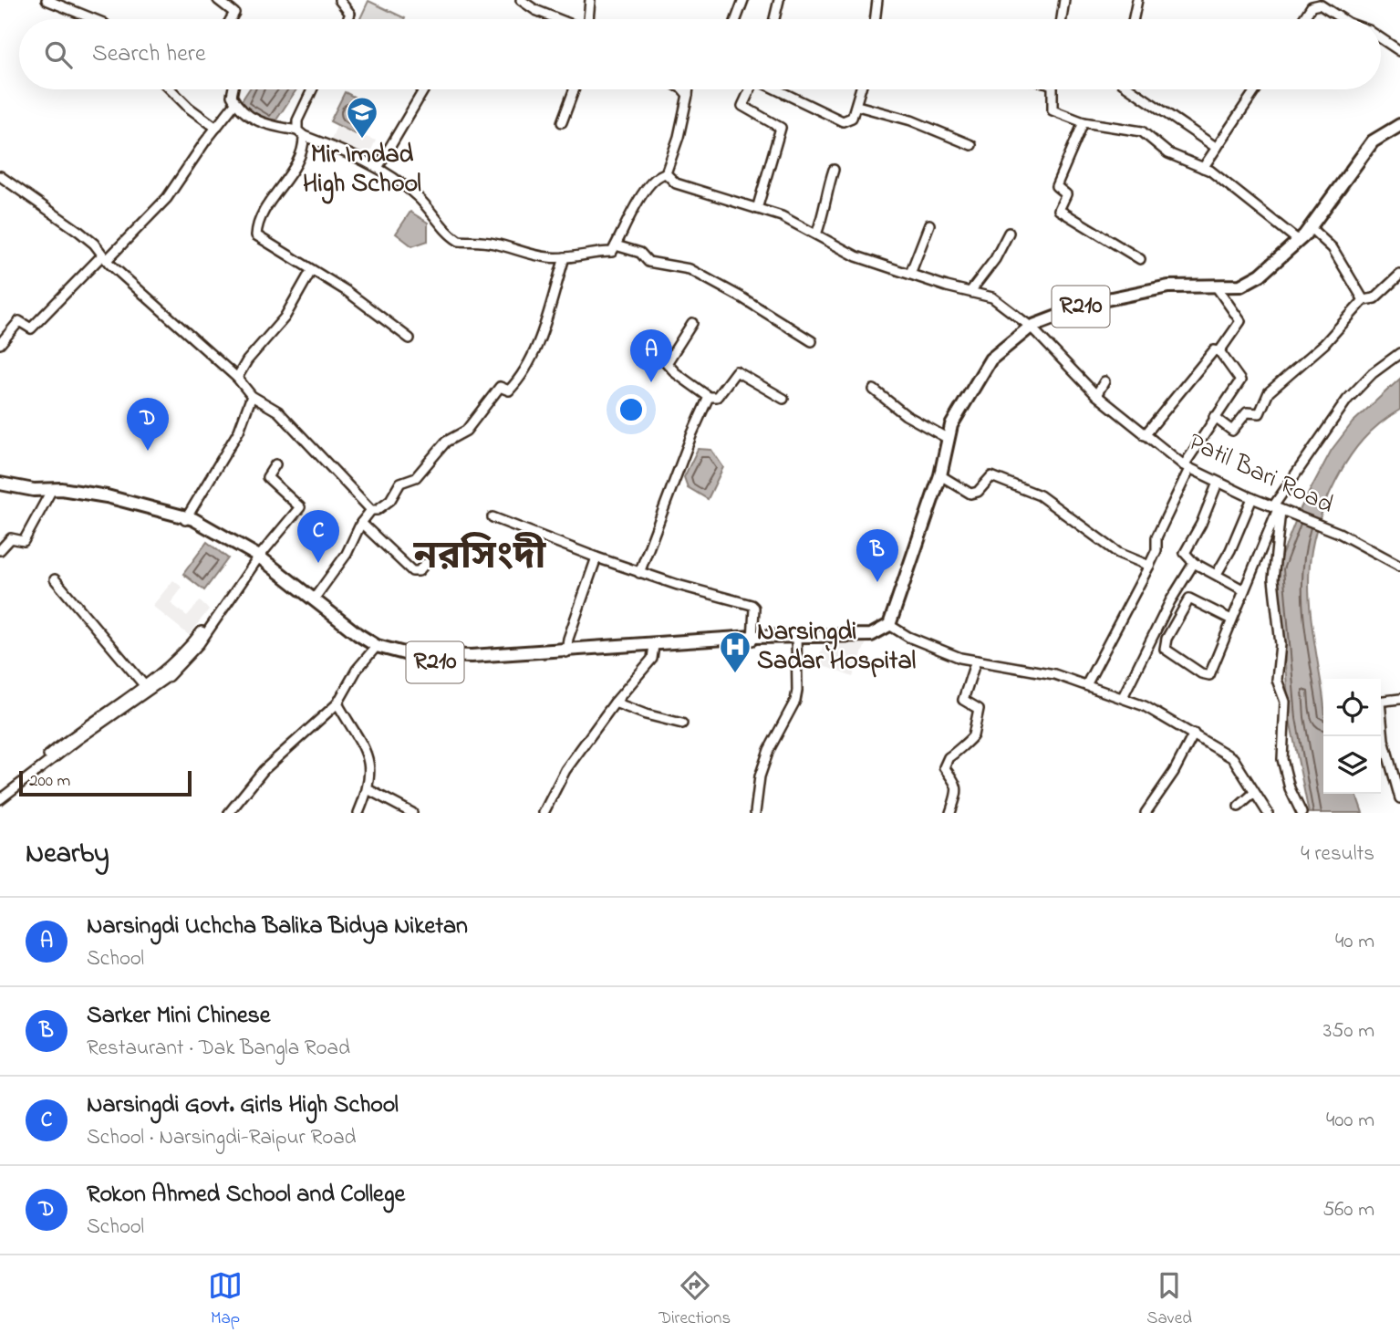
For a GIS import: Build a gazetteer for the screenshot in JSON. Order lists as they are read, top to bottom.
{
  "streets": {
    "main road": ["R210"],
    "street": ["Patil Bari Road"]
  },
  "crossings": [
    ["R210", "Patil Bari Road"]
  ],
  "districts": ["নরসিংদী"],
  "places": {
    "school or university": ["Mir Imdad High School"],
    "hospital": ["Narsingdi Sadar Hospital"]
  },
  "scale_bar": "200 m",
  "page": {
    "search": "Search here",
    "pins": [
      "A",
      "D",
      "C",
      "B"
    ],
    "scale": "200 m",
    "heading": ["Nearby", "4 results"],
    "list": [
      {
        "mark": "A",
        "name": "Narsingdi Uchcha Balika Bidya Niketan",
        "note": "School",
        "value": "40 m"
      },
      {
        "mark": "B",
        "name": "Sarker Mini Chinese",
        "note": "Restaurant · Dak Bangla Road",
        "value": "350 m"
      },
      {
        "mark": "C",
        "name": "Narsingdi Govt. Girls High School",
        "note": "School · Narsingdi-Raipur Road",
        "value": "400 m"
      },
      {
        "mark": "D",
        "name": "Rokon Ahmed School and College",
        "note": "School",
        "value": "560 m"
      }
    ],
    "nav": ["Map", "Directions", "Saved"]
  }
}
